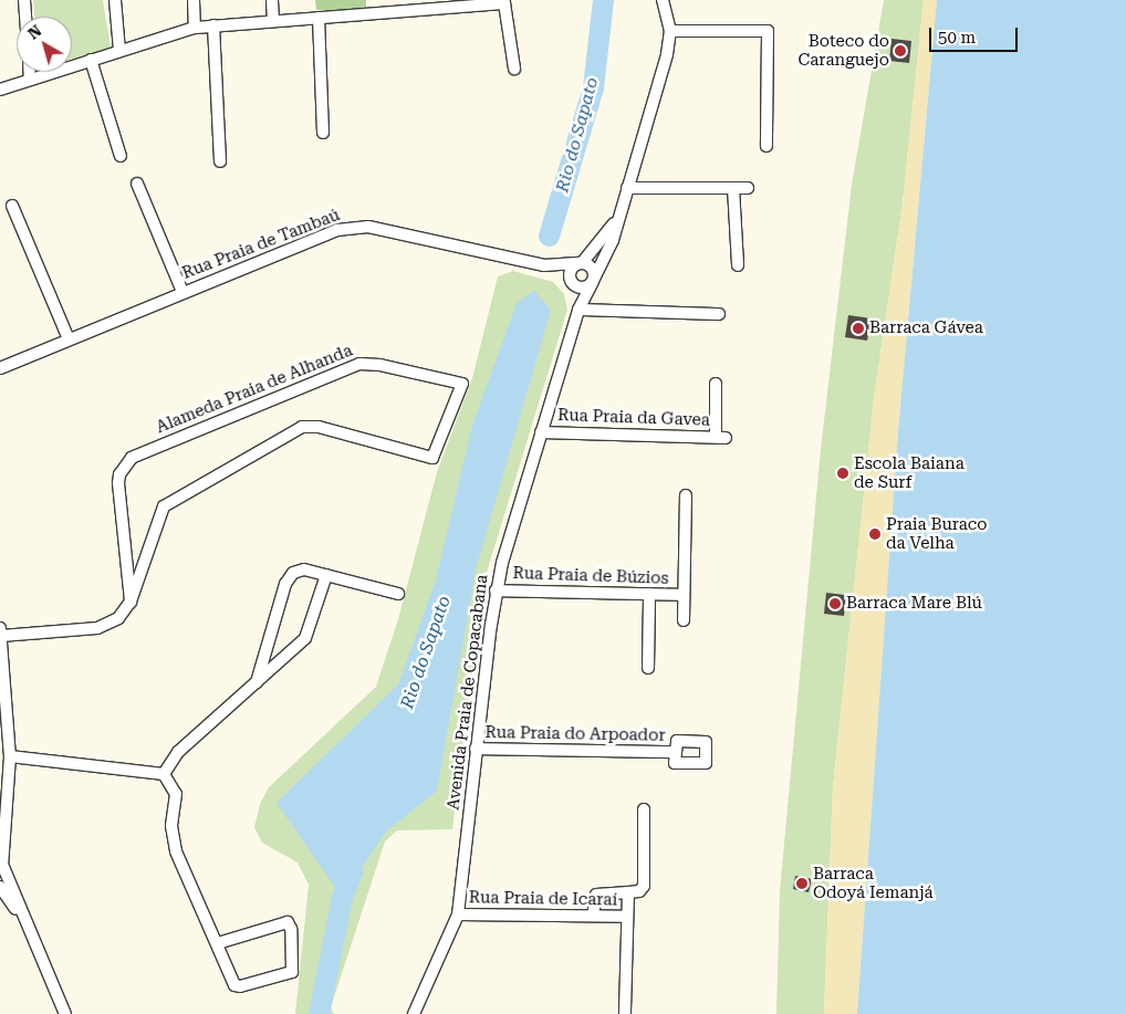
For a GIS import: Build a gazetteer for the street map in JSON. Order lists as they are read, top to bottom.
{
  "streets": {
    "street": [
      "Rua Praia de Tambaú",
      "Alameda Praia de Alhanda",
      "Rua Praia da Gavea",
      "Rua Praia de Búzios",
      "Avenida Praia de Copacabana",
      "Rua Praia do Arpoador",
      "Rua Praia de Icaraí"
    ]
  },
  "crossings": [
    ["Rua Praia de Tambaú", "Avenida Praia de Copacabana"],
    ["Rua Praia da Gavea", "Avenida Praia de Copacabana"],
    ["Rua Praia de Búzios", "Avenida Praia de Copacabana"],
    ["Avenida Praia de Copacabana", "Rua Praia do Arpoador"],
    ["Avenida Praia de Copacabana", "Rua Praia de Icaraí"]
  ],
  "water": ["Rio do Sapato"],
  "places": [
    "Boteco do Caranguejo",
    "Barraca Gávea",
    "Escola Baiana de Surf",
    "Praia Buraco da Velha",
    "Barraca Mare Blú",
    "Barraca Odoyá Iemanjá"
  ],
  "scale_bar": "50 m",
  "north": "top left"
}
